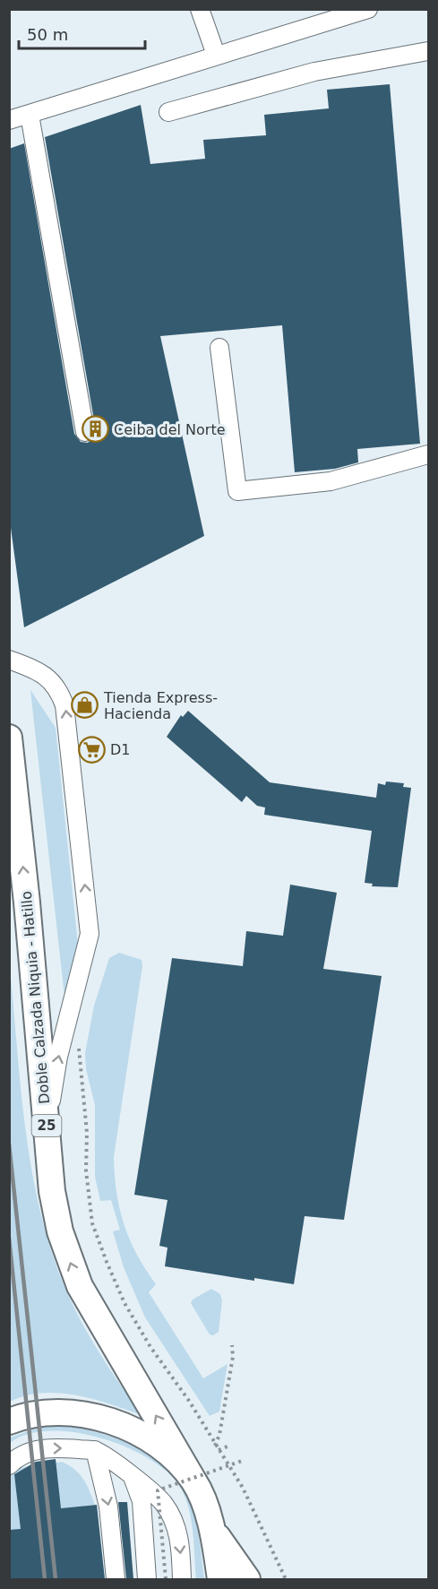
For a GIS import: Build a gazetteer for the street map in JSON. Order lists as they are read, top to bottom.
{
  "streets": {
    "highway": ["Doble Calzada Niquia - Hatillo", "25"]
  },
  "crossings": [
    ["Doble Calzada Niquia - Hatillo", "25"]
  ],
  "one_way": ["Doble Calzada Niquia - Hatillo"],
  "places": {
    "building": ["Ceiba del Norte"],
    "shop": ["Tienda Express- Hacienda"],
    "supermarket": ["D1"]
  },
  "scale_bar": "50 m"
}
